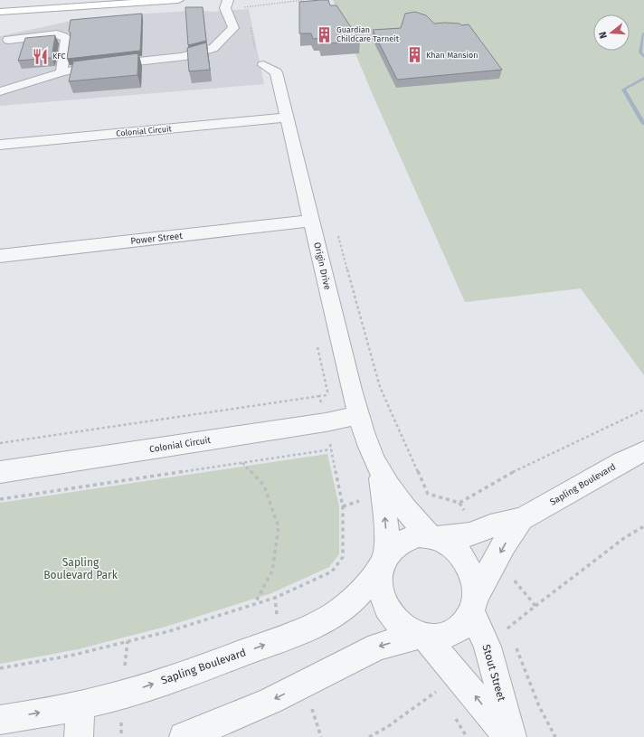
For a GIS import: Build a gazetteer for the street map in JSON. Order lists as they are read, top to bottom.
{
  "streets": {
    "street": [
      "Colonial Circuit",
      "Power Street",
      "Origin Drive",
      "Sapling Boulevard",
      "Stout Street"
    ]
  },
  "crossings": [
    ["Colonial Circuit", "Origin Drive"],
    ["Power Street", "Origin Drive"],
    ["Origin Drive", "Sapling Boulevard"],
    ["Origin Drive", "Stout Street"],
    ["Sapling Boulevard", "Stout Street"]
  ],
  "parks": ["Sapling Boulevard Park"],
  "places": {
    "building": ["Guardian Childcare Tarneit", "Khan Mansion"],
    "restaurant": ["KFC"]
  },
  "north": "left"
}
